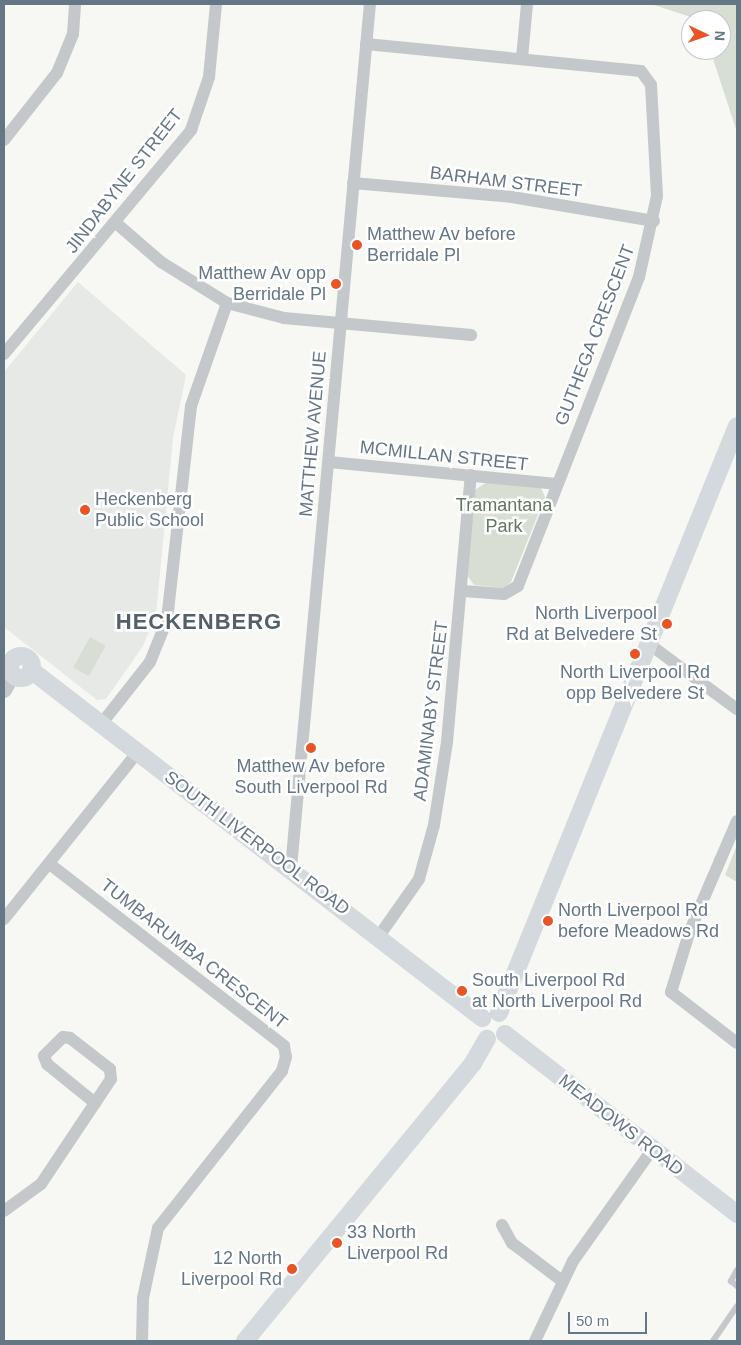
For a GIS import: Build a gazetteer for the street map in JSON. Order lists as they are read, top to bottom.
{
  "streets": {
    "main road": ["SOUTH LIVERPOOL ROAD", "MEADOWS ROAD"],
    "street": [
      "JINDABYNE STREET",
      "BARHAM STREET",
      "GUTHEGA CRESCENT",
      "MATTHEW AVENUE",
      "MCMILLAN STREET",
      "ADAMINABY STREET",
      "TUMBARUMBA CRESCENT"
    ]
  },
  "crossings": [
    ["BARHAM STREET", "GUTHEGA CRESCENT"],
    ["BARHAM STREET", "MATTHEW AVENUE"],
    ["GUTHEGA CRESCENT", "MATTHEW AVENUE"],
    ["GUTHEGA CRESCENT", "MCMILLAN STREET"],
    ["GUTHEGA CRESCENT", "ADAMINABY STREET"],
    ["MATTHEW AVENUE", "MCMILLAN STREET"],
    ["MATTHEW AVENUE", "SOUTH LIVERPOOL ROAD"],
    ["MCMILLAN STREET", "ADAMINABY STREET"],
    ["ADAMINABY STREET", "SOUTH LIVERPOOL ROAD"],
    ["SOUTH LIVERPOOL ROAD", "MEADOWS ROAD"]
  ],
  "districts": ["HECKENBERG"],
  "parks": ["Tramantana Park"],
  "places": [
    "Matthew Av before Berridale Pl",
    "Matthew Av opp Berridale Pl",
    "Heckenberg Public School",
    "North Liverpool Rd at Belvedere St",
    "North Liverpool Rd opp Belvedere St",
    "Matthew Av before South Liverpool Rd",
    "North Liverpool Rd before Meadows Rd",
    "South Liverpool Rd at North Liverpool Rd",
    "33 North Liverpool Rd",
    "12 North Liverpool Rd"
  ],
  "scale_bar": "50 m",
  "north": "right"
}
